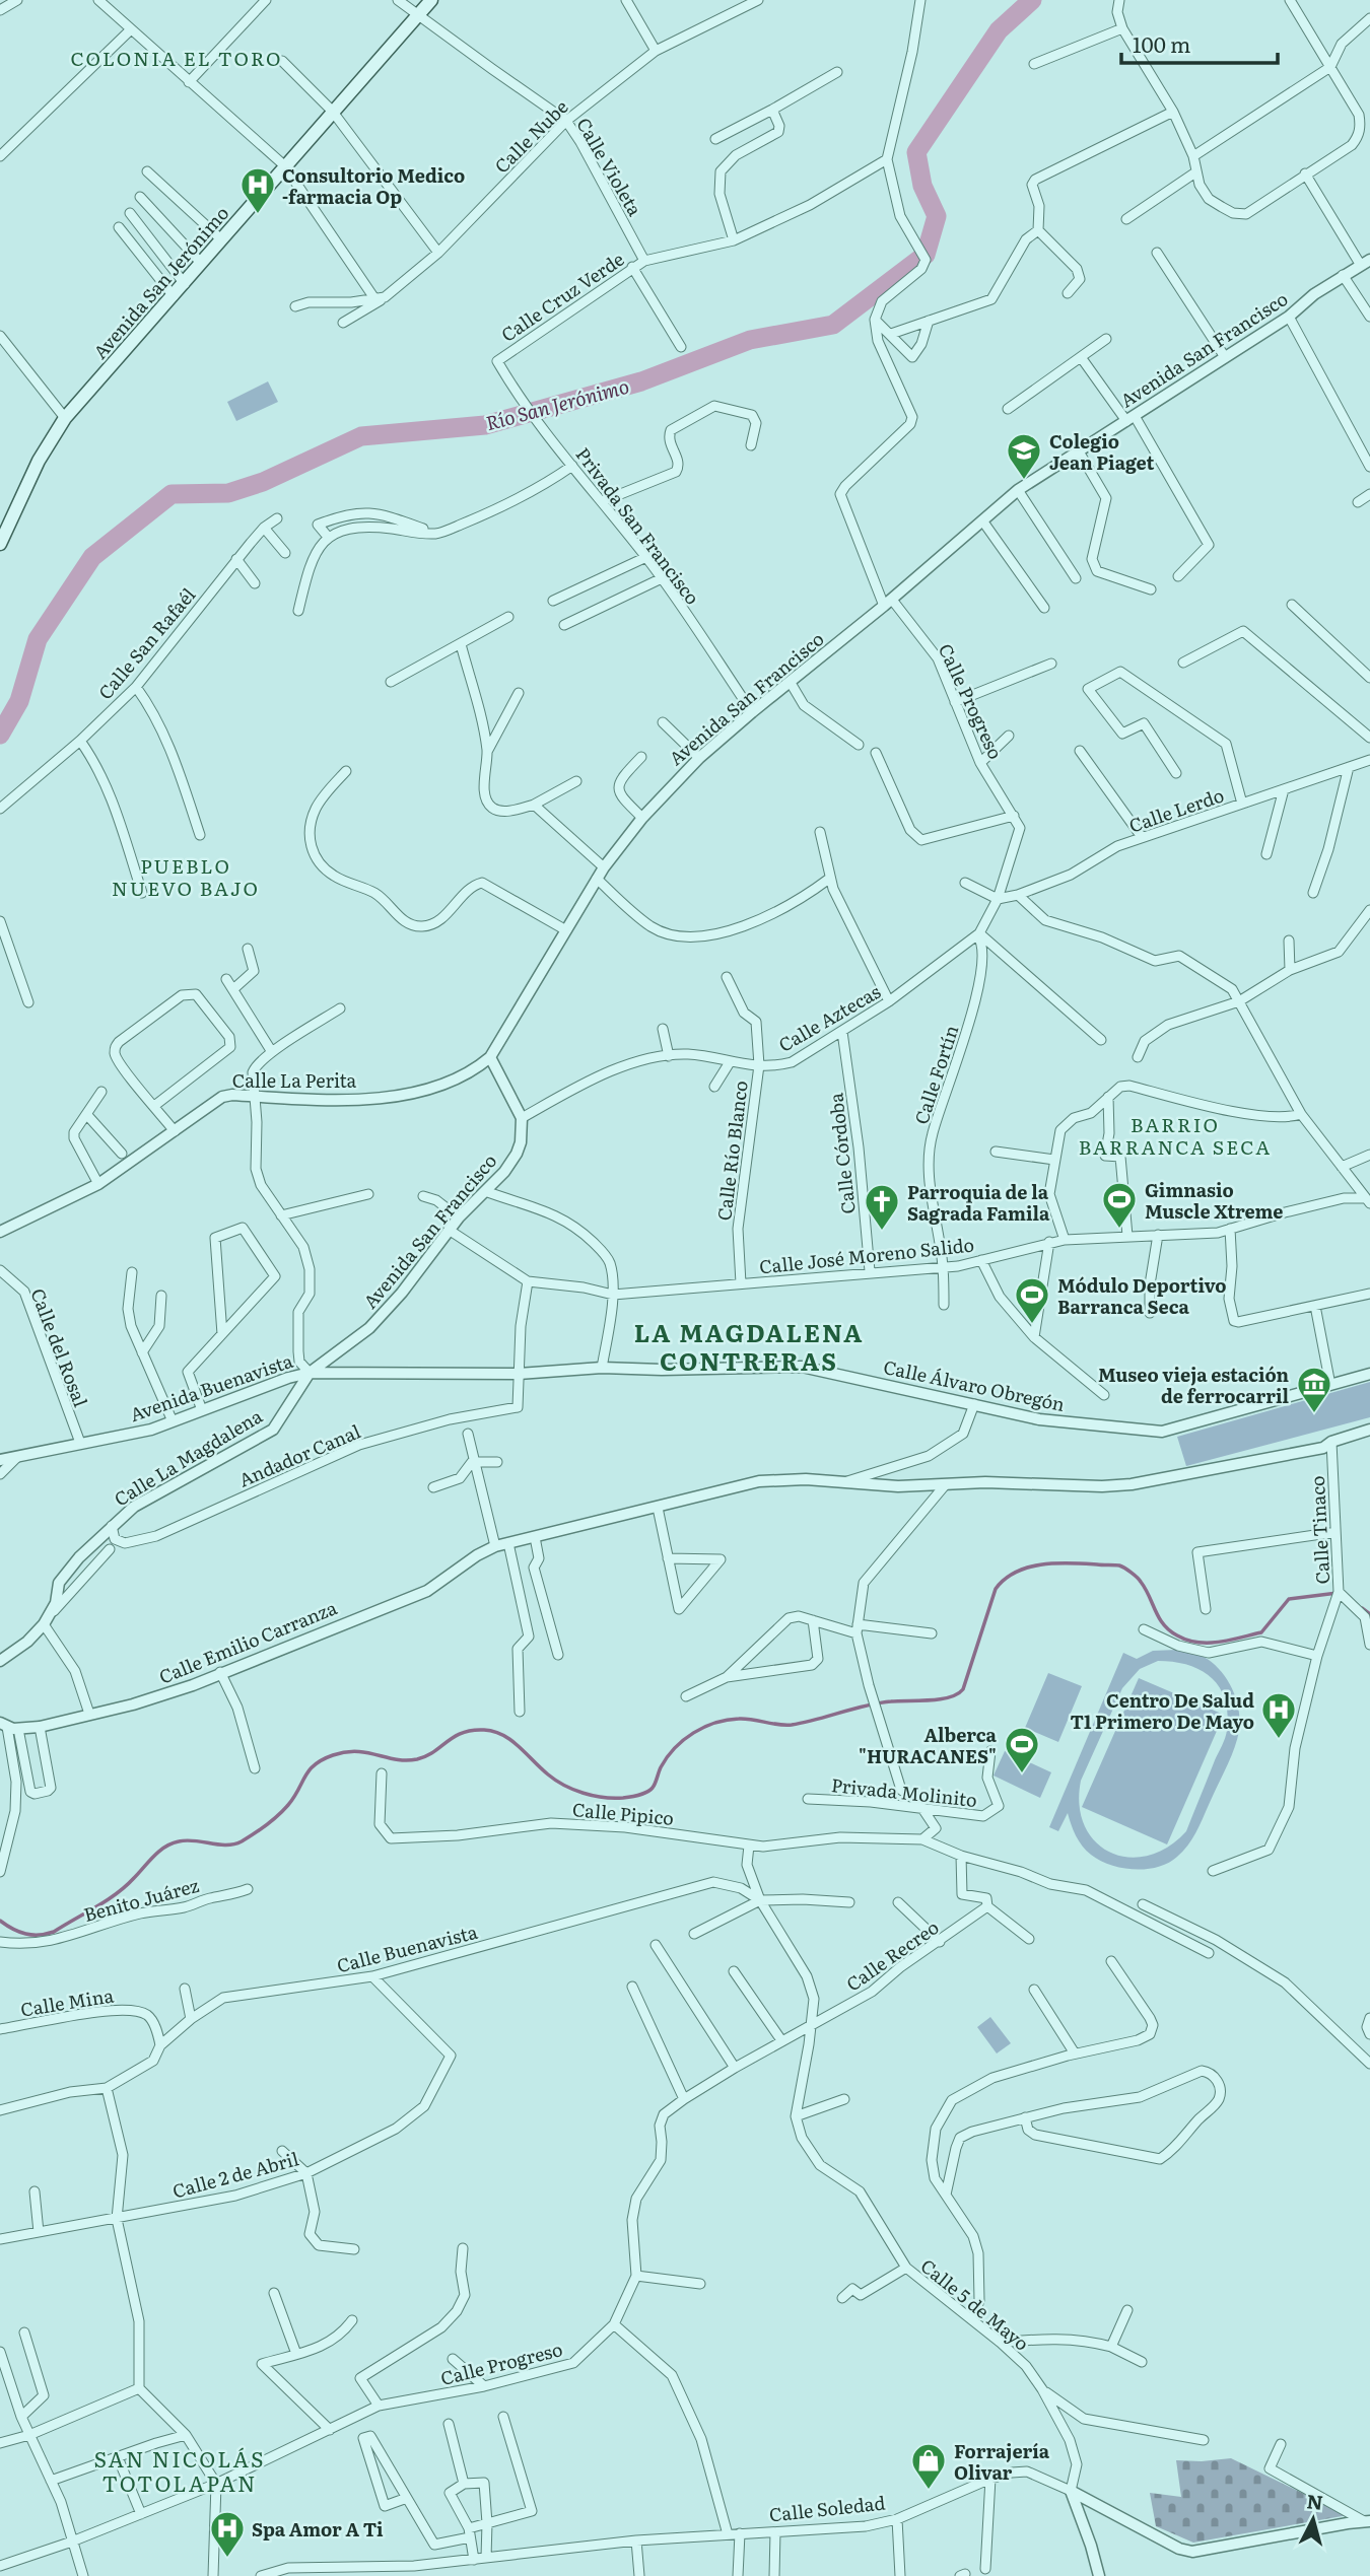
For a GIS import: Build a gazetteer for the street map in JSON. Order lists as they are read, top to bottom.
{
  "streets": {
    "main road": ["Avenida San Jerónimo"],
    "street": [
      "Calle Nube",
      "Calle Violeta",
      "Calle Cruz Verde",
      "Avenida San Francisco",
      "Privada San Francisco",
      "Calle San Rafaél",
      "Calle Progreso",
      "Calle Lerdo",
      "Calle Aztecas",
      "Calle Fortín",
      "Calle La Perita",
      "Calle Río Blanco",
      "Calle Córdoba",
      "Calle José Moreno Salido",
      "Calle del Rosal",
      "Calle Álvaro Obregón",
      "Avenida Buenavista",
      "Andador Canal",
      "Calle La Magdalena",
      "Calle Tinaco",
      "Calle Emilio Carranza",
      "Privada Molinito",
      "Calle Pipico",
      "Benito Juárez",
      "Calle Buenavista",
      "Calle Recreo",
      "Calle Mina",
      "Calle 2 de Abril",
      "Calle 5 de Mayo",
      "Calle Soledad"
    ]
  },
  "crossings": [
    ["Calle Nube", "Calle Violeta"],
    ["Calle Violeta", "Avenida San Jerónimo"],
    ["Calle Violeta", "Calle Cruz Verde"],
    ["Calle Cruz Verde", "Privada San Francisco"],
    ["Avenida San Francisco", "Privada San Francisco"],
    ["Avenida San Francisco", "Calle Progreso"],
    ["Avenida San Francisco", "Calle Aztecas"],
    ["Avenida San Francisco", "Calle La Perita"],
    ["Avenida San Francisco", "Calle Álvaro Obregón"],
    ["Avenida San Francisco", "Avenida Buenavista"],
    ["Avenida San Francisco", "Calle La Magdalena"],
    ["Calle Progreso", "Calle Recreo"],
    ["Calle Lerdo", "Calle Aztecas"],
    ["Calle Aztecas", "Calle Fortín"],
    ["Calle Aztecas", "Calle Río Blanco"],
    ["Calle Aztecas", "Calle Córdoba"],
    ["Calle Fortín", "Calle José Moreno Salido"],
    ["Calle Río Blanco", "Calle José Moreno Salido"],
    ["Calle Córdoba", "Calle José Moreno Salido"],
    ["Calle del Rosal", "Avenida Buenavista"],
    ["Calle Álvaro Obregón", "Avenida Buenavista"],
    ["Calle Álvaro Obregón", "Andador Canal"],
    ["Calle Álvaro Obregón", "Calle La Magdalena"],
    ["Avenida Buenavista", "Calle La Magdalena"],
    ["Andador Canal", "Calle La Magdalena"],
    ["Calle Tinaco", "Calle Emilio Carranza"],
    ["Calle Buenavista", "Calle Mina"],
    ["Calle Buenavista", "Calle 2 de Abril"],
    ["Calle 5 de Mayo", "Calle Soledad"]
  ],
  "districts": [
    "COLONIA EL TORO",
    "PUEBLO NUEVO BAJO",
    "BARRIO BARRANCA SECA",
    "LA MAGDALENA CONTRERAS",
    "SAN NICOLÁS TOTOLAPAN"
  ],
  "water": ["Río San Jerónimo"],
  "places": {
    "hospital": ["Consultorio Medico -farmacia Op", "Centro De Salud T1 Primero De Mayo", "Spa Amor A Ti"],
    "school or university": ["Colegio Jean Piaget"],
    "sports": ["Gimnasio Muscle Xtreme", "Módulo Deportivo Barranca Seca", "Alberca \"HURACANES\""],
    "church": ["Parroquia de la Sagrada Famila"],
    "museum": ["Museo vieja estación de ferrocarril"],
    "shop": ["Forrajería Olivar"]
  },
  "scale_bar": "100 m",
  "north": "top"
}
